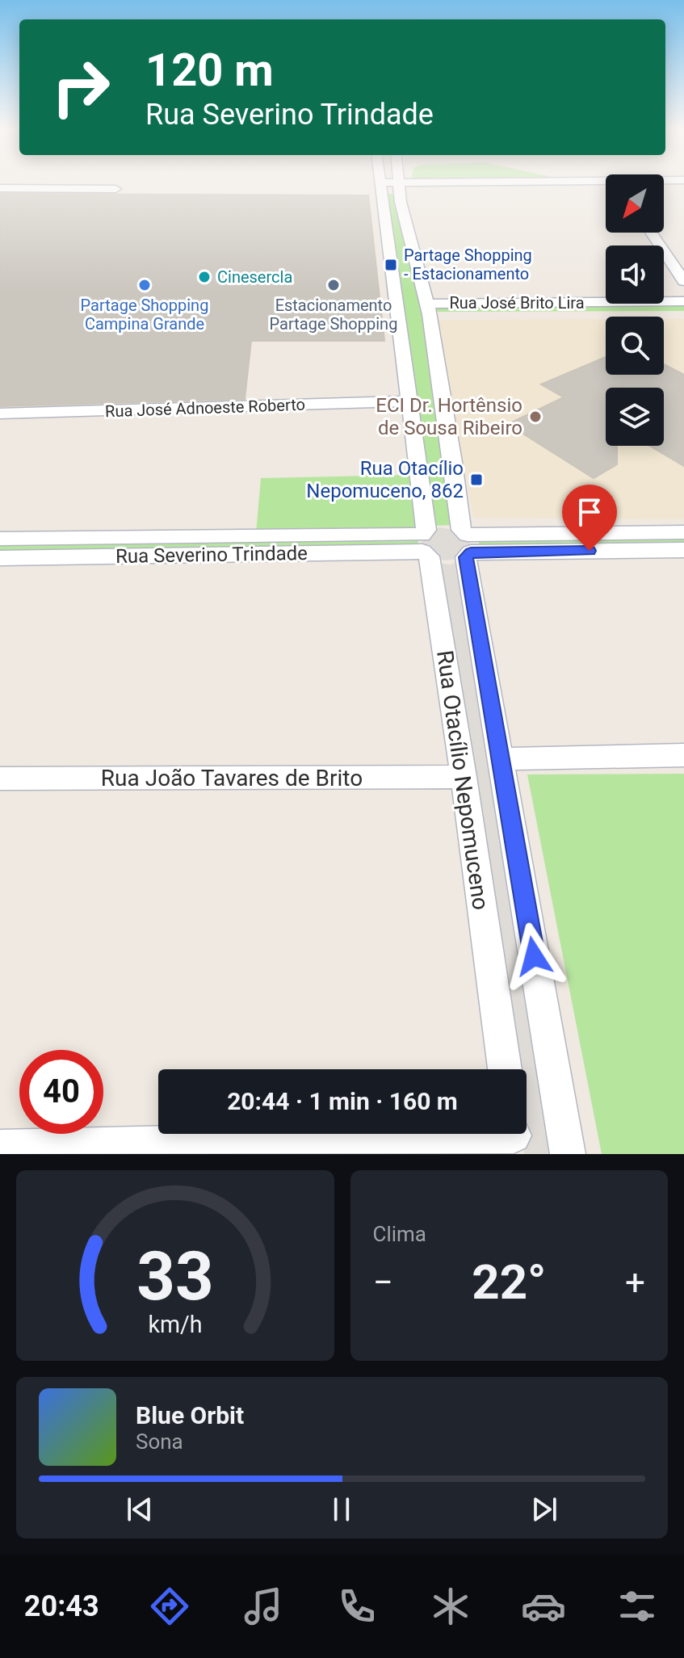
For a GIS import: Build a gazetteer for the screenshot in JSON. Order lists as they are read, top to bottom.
{
  "streets": {
    "street": [
      "Rua José Brito Lira",
      "Rua José Adnoeste Roberto",
      "Rua Severino Trindade",
      "Rua João Tavares de Brito",
      "Rua Otacílio Nepomuceno"
    ]
  },
  "crossings": [
    ["Rua José Brito Lira", "Rua Otacílio Nepomuceno"],
    ["Rua José Adnoeste Roberto", "Rua Otacílio Nepomuceno"],
    ["Rua Severino Trindade", "Rua Otacílio Nepomuceno"],
    ["Rua João Tavares de Brito", "Rua Otacílio Nepomuceno"]
  ],
  "places": {
    "transit": ["Partage Shopping - Estacionamento", "Rua Otacílio Nepomuceno, 862"],
    "other": [
      "Cinesercla",
      "Partage Shopping Campina Grande",
      "Estacionamento Partage Shopping",
      "ECI Dr. Hortênsio de Sousa Ribeiro"
    ]
  },
  "north": "bottom left",
  "page": {
    "turn": ["120 m", "Rua Severino Trindade"],
    "limit": "40",
    "trip": "20:44 · 1 min · 160 m",
    "tile": "Clima",
    "heat": ["−", "22°", "+"],
    "song": ["Blue Orbit", "Sona"],
    "tabs": "20:43",
    "gauge": ["33", "km/h"]
  }
}
